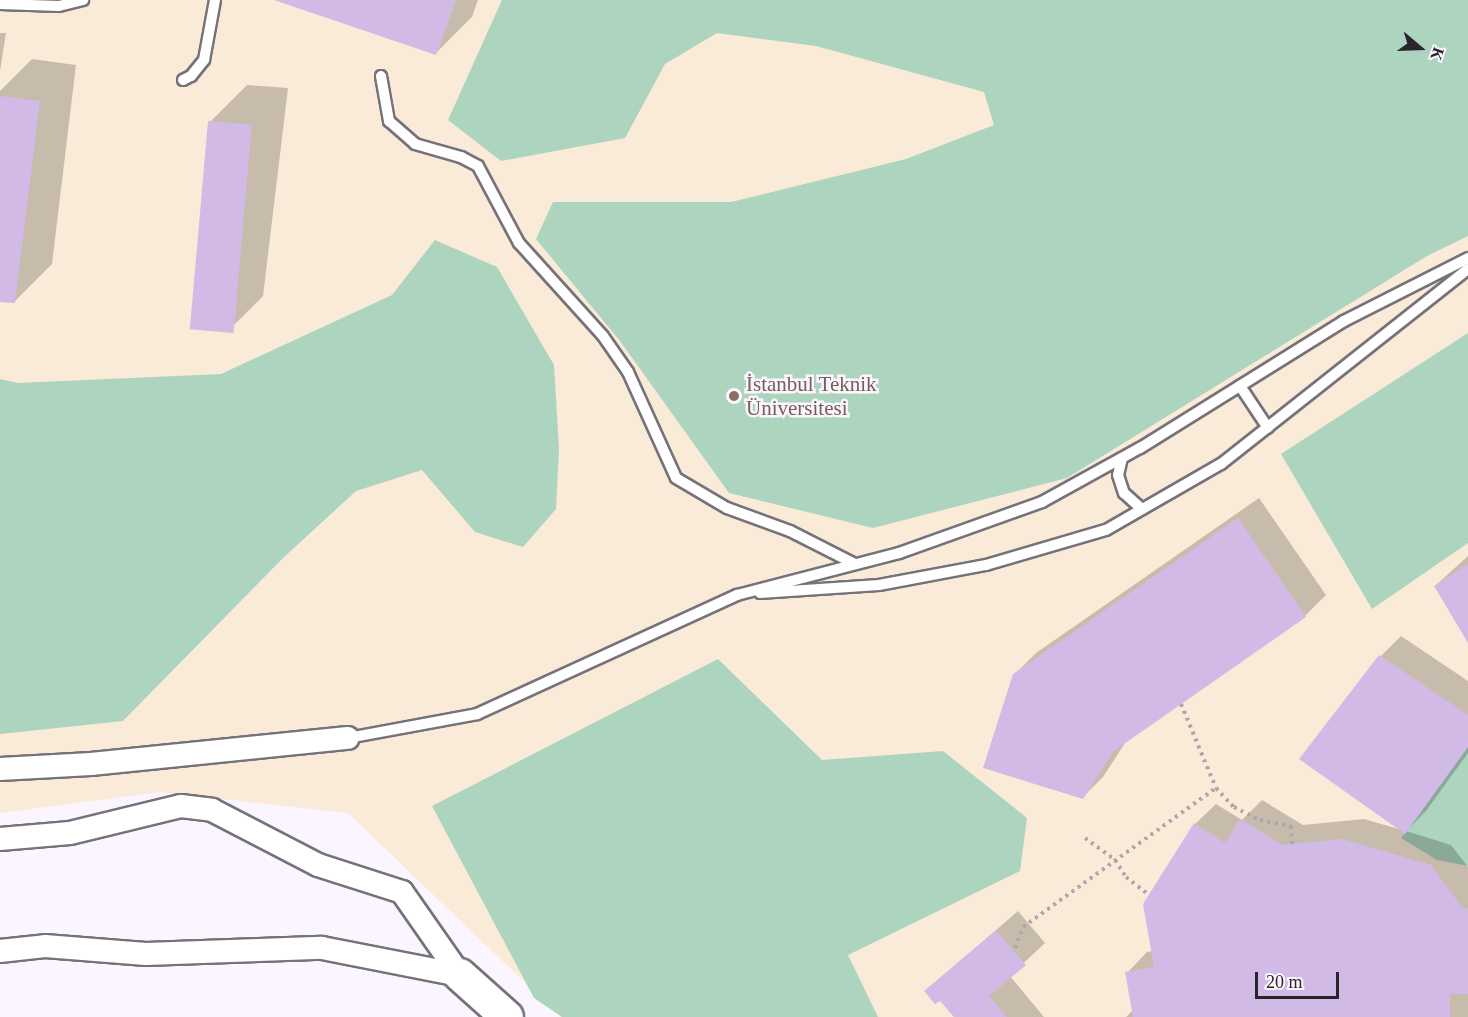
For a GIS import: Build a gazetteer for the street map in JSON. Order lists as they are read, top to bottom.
{
  "places": ["İstanbul Teknik Üniversitesi"],
  "scale_bar": "20 m",
  "north": "right"
}
